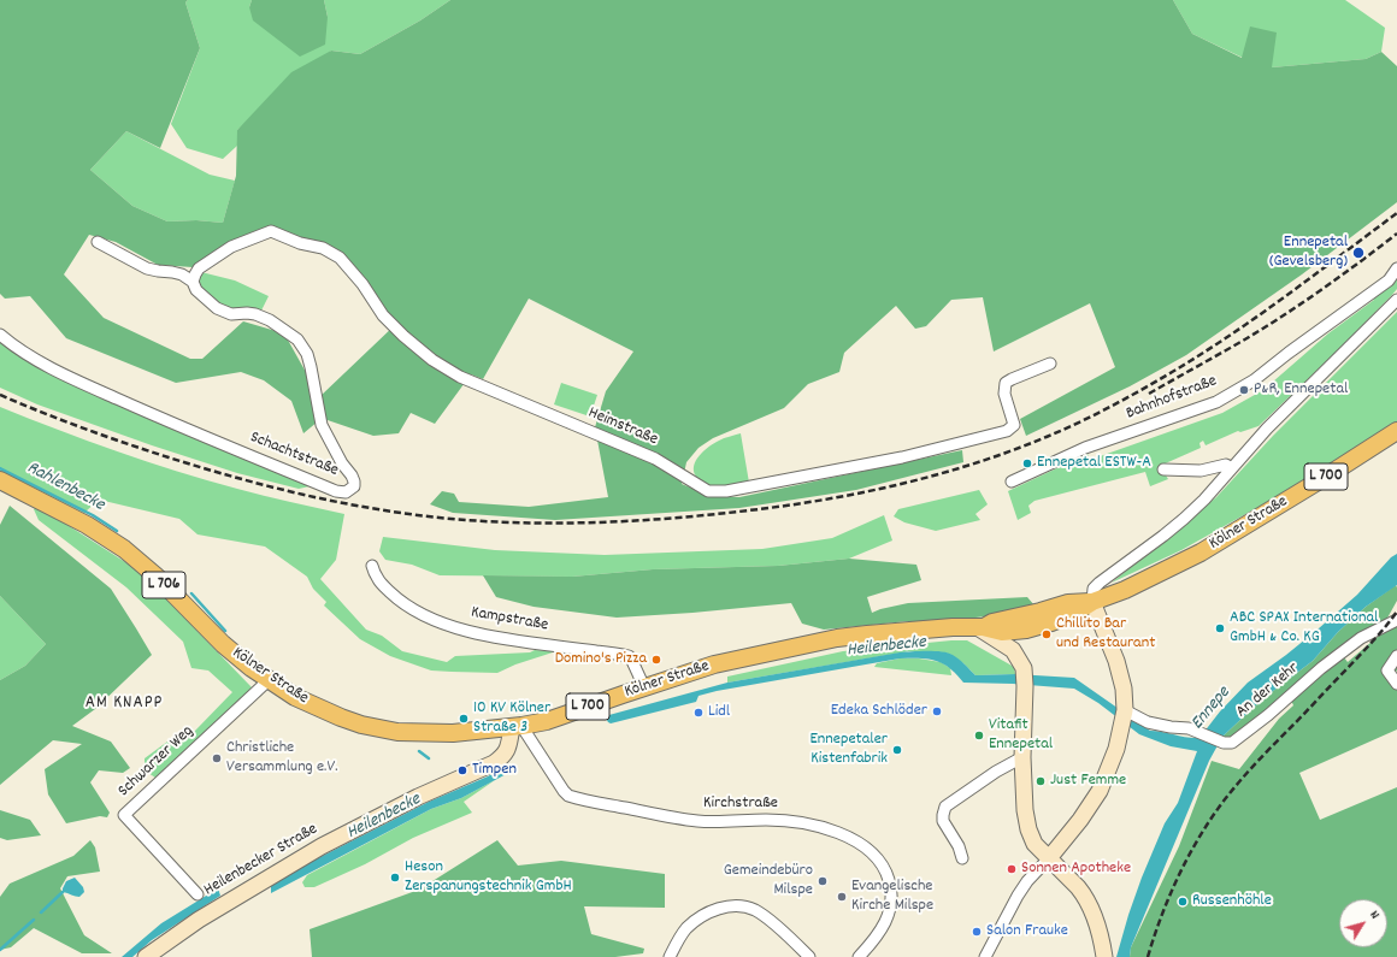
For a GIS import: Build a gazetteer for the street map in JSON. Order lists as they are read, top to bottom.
{
  "streets": {
    "main road": [
      "L 700",
      "Kölner Straße",
      "L 706",
      "Heilenbecker Straße"
    ],
    "street": [
      "Bahnhofstraße",
      "Heimstraße",
      "Schachtstraße",
      "Kampstraße",
      "An der Kehr",
      "Schwarzer Weg",
      "Kirchstraße"
    ]
  },
  "crossings": [
    ["Heimstraße", "Schachtstraße"],
    ["Kölner Straße", "Kampstraße"],
    ["Kölner Straße", "Schwarzer Weg"],
    ["Kölner Straße", "Kirchstraße"],
    ["Kölner Straße", "Heilenbecker Straße"],
    ["Kirchstraße", "Heilenbecker Straße"]
  ],
  "districts": ["AM KNAPP"],
  "water": ["Rahlenbecke", "Heilenbecke", "Ennepe"],
  "places": [
    "Ennepetal (Gevelsberg)",
    "P&R, Ennepetal",
    "Ennepetal ESTW-A",
    "ABC SPAX International GmbH & Co. KG",
    "Chillito Bar und Restaurant",
    "Domino's Pizza",
    "Edeka Schlöder",
    "Lidl",
    "10 KV Kölner Straße 3",
    "Vitafit Ennepetal",
    "Ennepetaler Kistenfabrik",
    "Christliche Versammlung e.V.",
    "Timpen",
    "Just Femme",
    "Sonnen Apotheke",
    "Heson Zerspanungstechnik GmbH",
    "Gemeindebüro Milspe",
    "Evangelische Kirche Milspe",
    "Russenhöhle",
    "Salon Frauke"
  ],
  "north": "top right"
}
